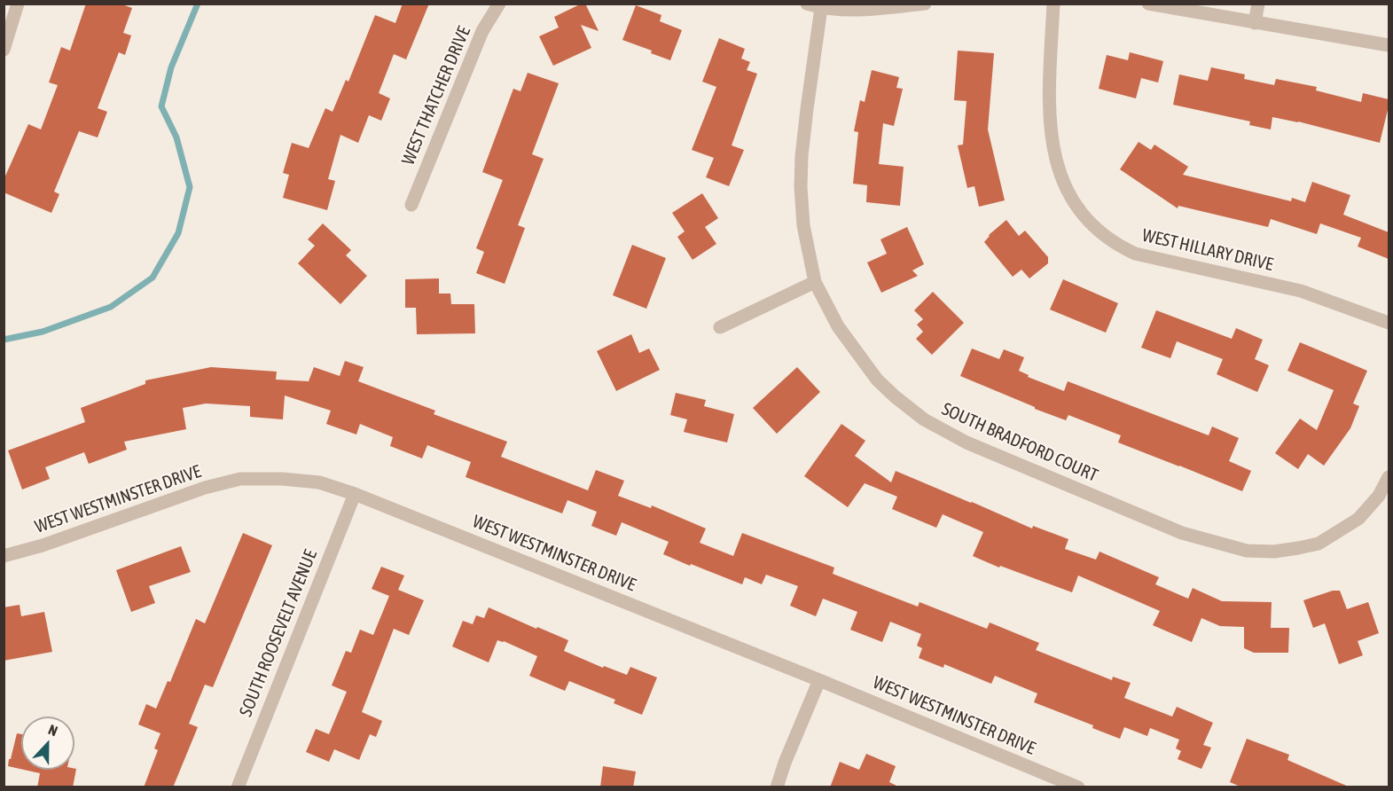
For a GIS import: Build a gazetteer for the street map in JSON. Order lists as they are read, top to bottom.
{
  "streets": {
    "street": [
      "WEST THATCHER DRIVE",
      "WEST HILLARY DRIVE",
      "SOUTH BRADFORD COURT",
      "WEST WESTMINSTER DRIVE",
      "SOUTH ROOSEVELT AVENUE"
    ]
  },
  "crossings": [
    ["WEST WESTMINSTER DRIVE", "SOUTH ROOSEVELT AVENUE"]
  ],
  "north": "top"
}
